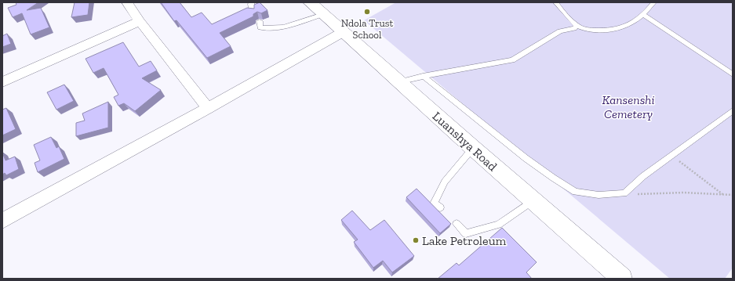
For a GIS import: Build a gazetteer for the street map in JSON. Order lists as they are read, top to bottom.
{
  "streets": {
    "highway": ["Luanshya Road"]
  },
  "parks": ["Kansenshi Cemetery"],
  "places": ["Ndola Trust School", "Lake Petroleum"]
}
